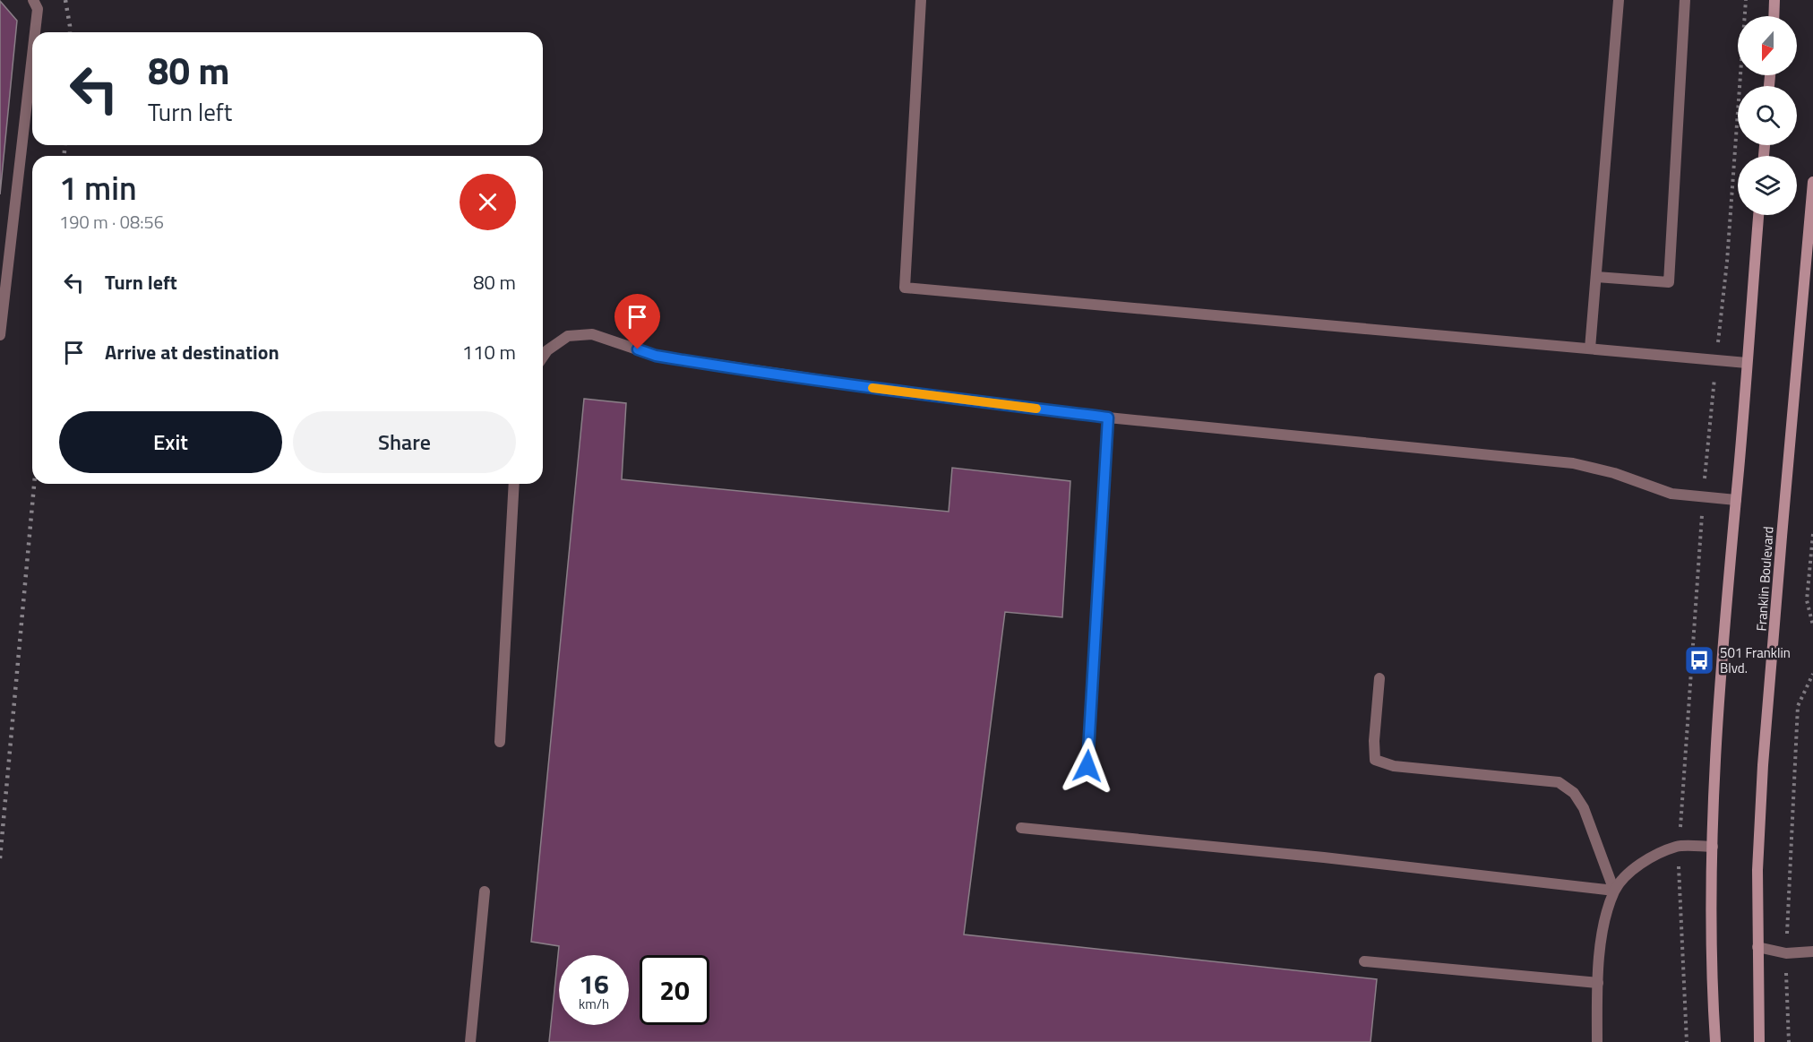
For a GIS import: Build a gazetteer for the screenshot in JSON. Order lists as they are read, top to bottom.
{
  "streets": {
    "main road": ["Franklin Boulevard"]
  },
  "places": {
    "bus stop": ["501 Franklin Blvd."]
  },
  "north": "bottom",
  "page": {
    "turn": ["80 m", "Turn left"],
    "heading": ["1 min", "190 m · 08:56"],
    "list": [
      {
        "name": "Turn left",
        "value": "80 m"
      },
      {
        "name": "Arrive at destination",
        "value": "110 m"
      }
    ],
    "buttons": ["Exit", "Share"],
    "speed": "16 km/h",
    "limit": "20"
  }
}
